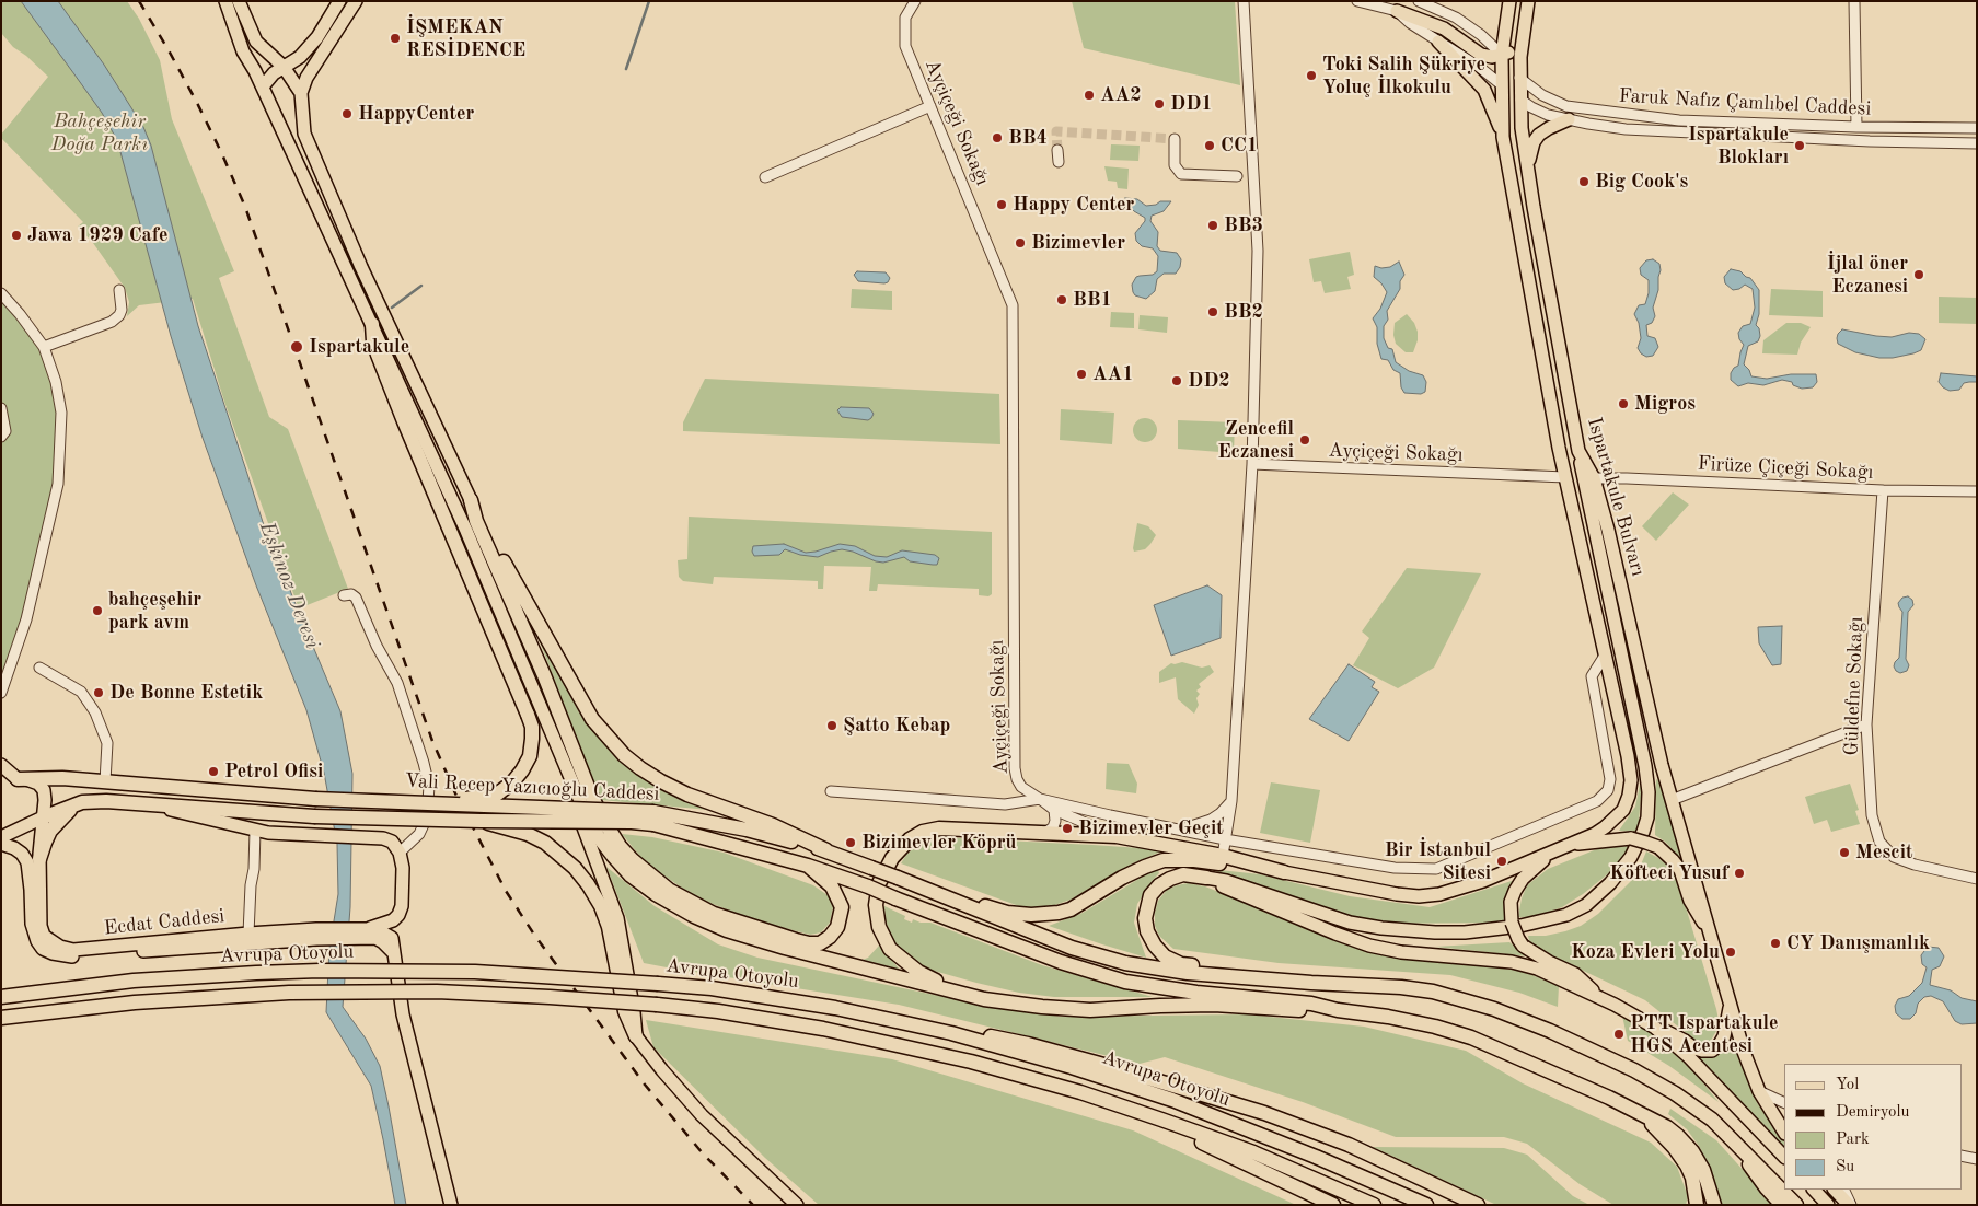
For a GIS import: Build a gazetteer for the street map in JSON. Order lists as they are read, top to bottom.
{
  "streets": {
    "highway": ["Vali Recep Yazıcıoğlu Caddesi", "Avrupa Otoyolu"],
    "main road": ["Ispartakule Bulvarı", "Ecdat Caddesi"],
    "street": [
      "Faruk Nafız Çamlıbel Caddesi",
      "Ayçiçeği Sokağı",
      "Firüze Çiçeği Sokağı",
      "Güldefne Sokağı"
    ]
  },
  "crossings": [
    ["Faruk Nafız Çamlıbel Caddesi", "Ispartakule Bulvarı"],
    ["Ayçiçeği Sokağı", "Ispartakule Bulvarı"],
    ["Firüze Çiçeği Sokağı", "Ispartakule Bulvarı"],
    ["Firüze Çiçeği Sokağı", "Güldefne Sokağı"],
    ["Vali Recep Yazıcıoğlu Caddesi", "Ecdat Caddesi"]
  ],
  "water": ["Eşkinoz Deresi"],
  "parks": ["Bahçeşehir Doğa Parkı"],
  "places": [
    "İŞMEKAN RESİDENCE",
    "Toki Salih Şükriye Yoluç İlkokulu",
    "AA2",
    "DD1",
    "HappyCenter",
    "BB4",
    "CC1",
    "Ispartakule Blokları",
    "Big Cook's",
    "Happy Center",
    "BB3",
    "Jawa 1929 Cafe",
    "Bizimevler",
    "İjlal öner Eczanesi",
    "BB1",
    "BB2",
    "Ispartakule",
    "AA1",
    "DD2",
    "Migros",
    "Zencefil Eczanesi",
    "bahçeşehir park avm",
    "De Bonne Estetik",
    "Şatto Kebap",
    "Petrol Ofisi",
    "Bizimevler Geçit",
    "Bizimevler Köprü",
    "Mescit",
    "Bir İstanbul Sitesi",
    "Köfteci Yusuf",
    "CY Danışmanlık",
    "Koza Evleri Yolu",
    "PTT Ispartakule HGS Acentesi"
  ],
  "legend": [
    "Yol",
    "Demiryolu",
    "Park",
    "Su"
  ]
}
